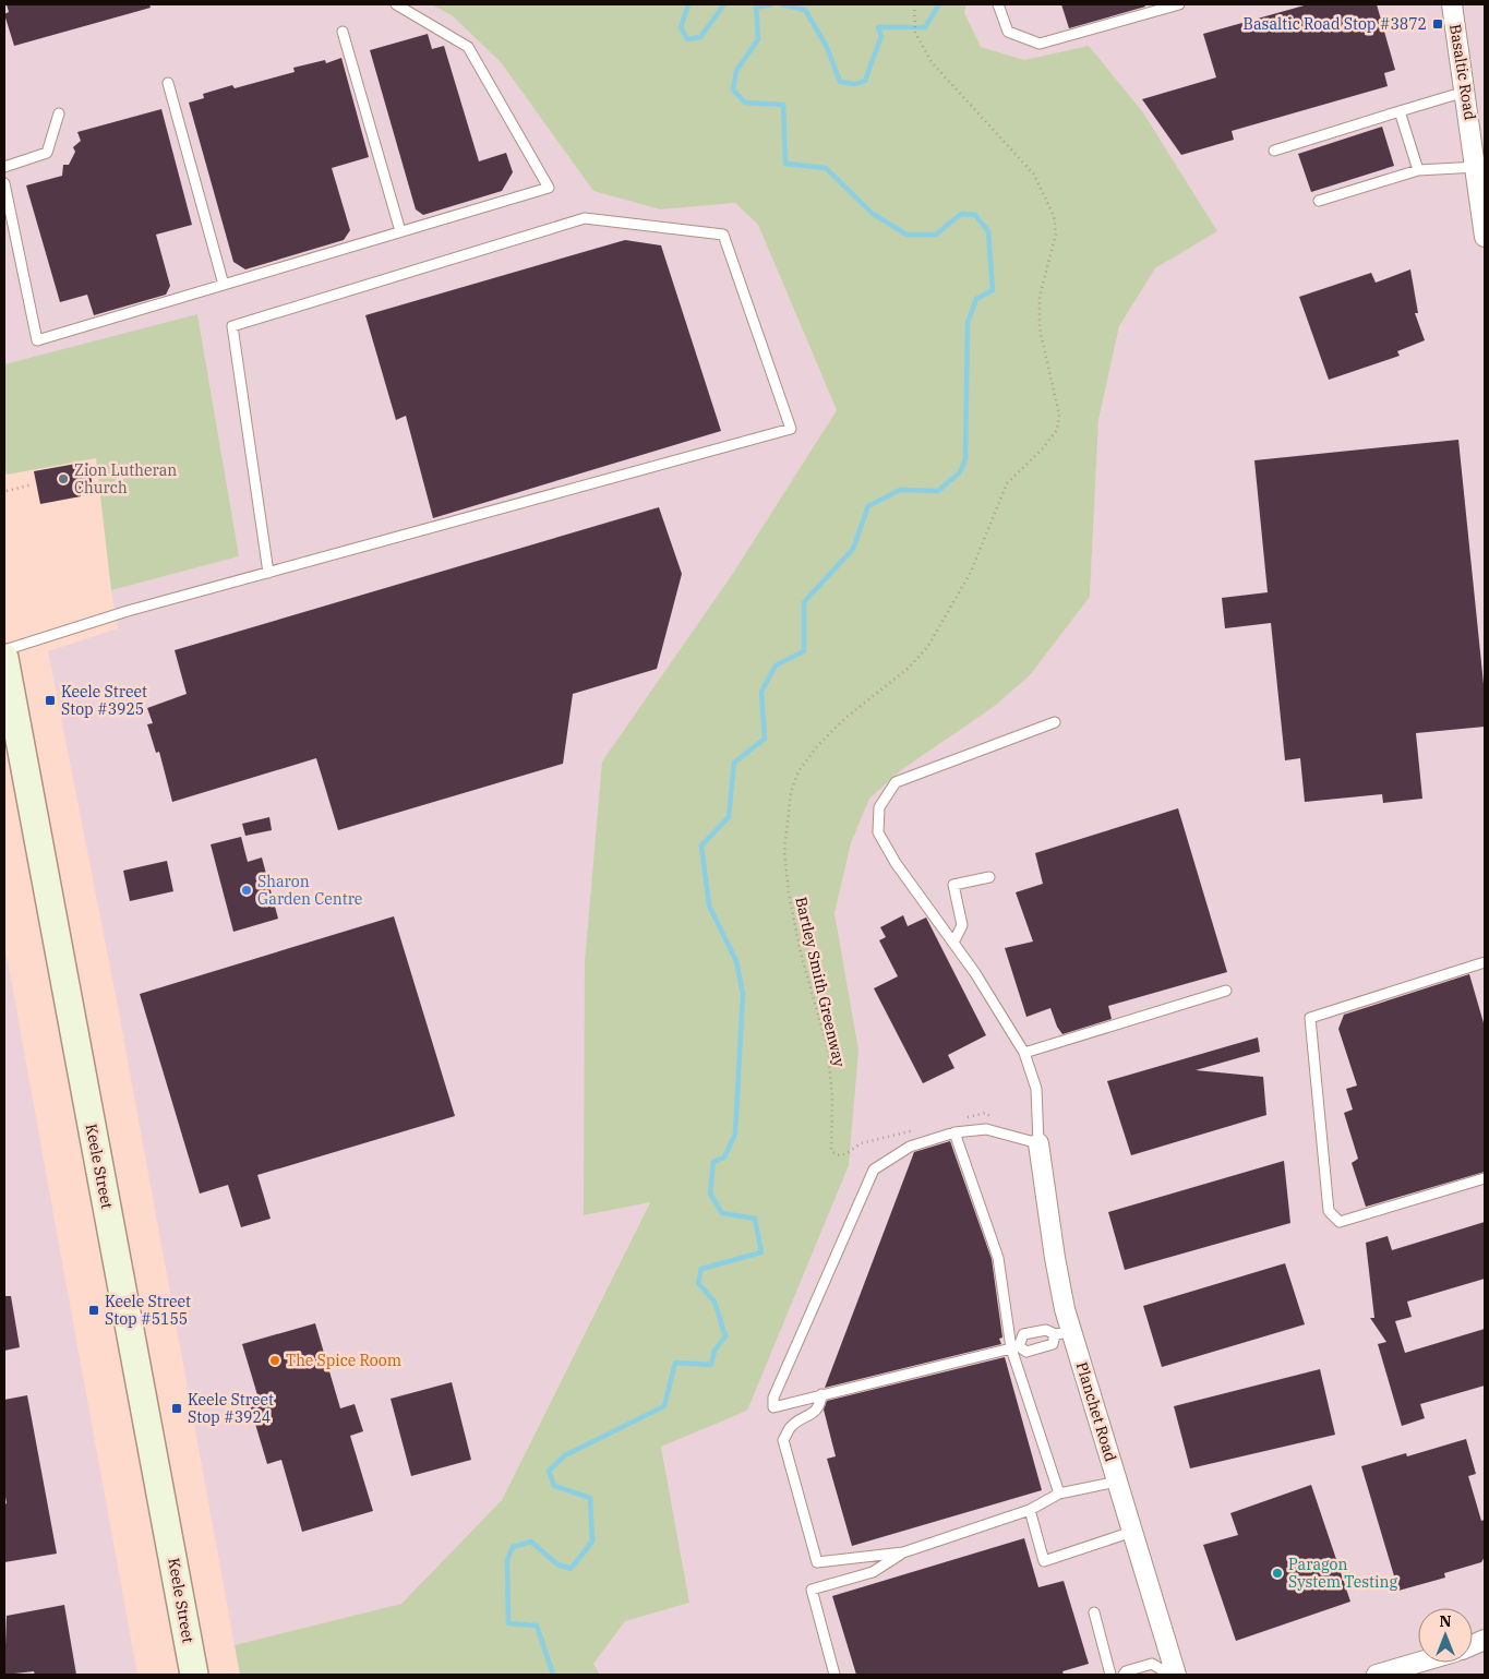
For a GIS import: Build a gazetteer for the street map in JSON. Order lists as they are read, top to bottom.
{
  "streets": {
    "main road": ["Keele Street"],
    "street": ["Basaltic Road", "Planchet Road"],
    "path": ["Bartley Smith Greenway"]
  },
  "places": {
    "transit": [
      "Basaltic Road Stop #3872",
      "Keele Street Stop #3925",
      "Keele Street Stop #5155",
      "Keele Street Stop #3924"
    ],
    "other": [
      "Zion Lutheran Church",
      "Sharon Garden Centre",
      "The Spice Room",
      "Paragon System Testing"
    ]
  },
  "north": "top"
}
